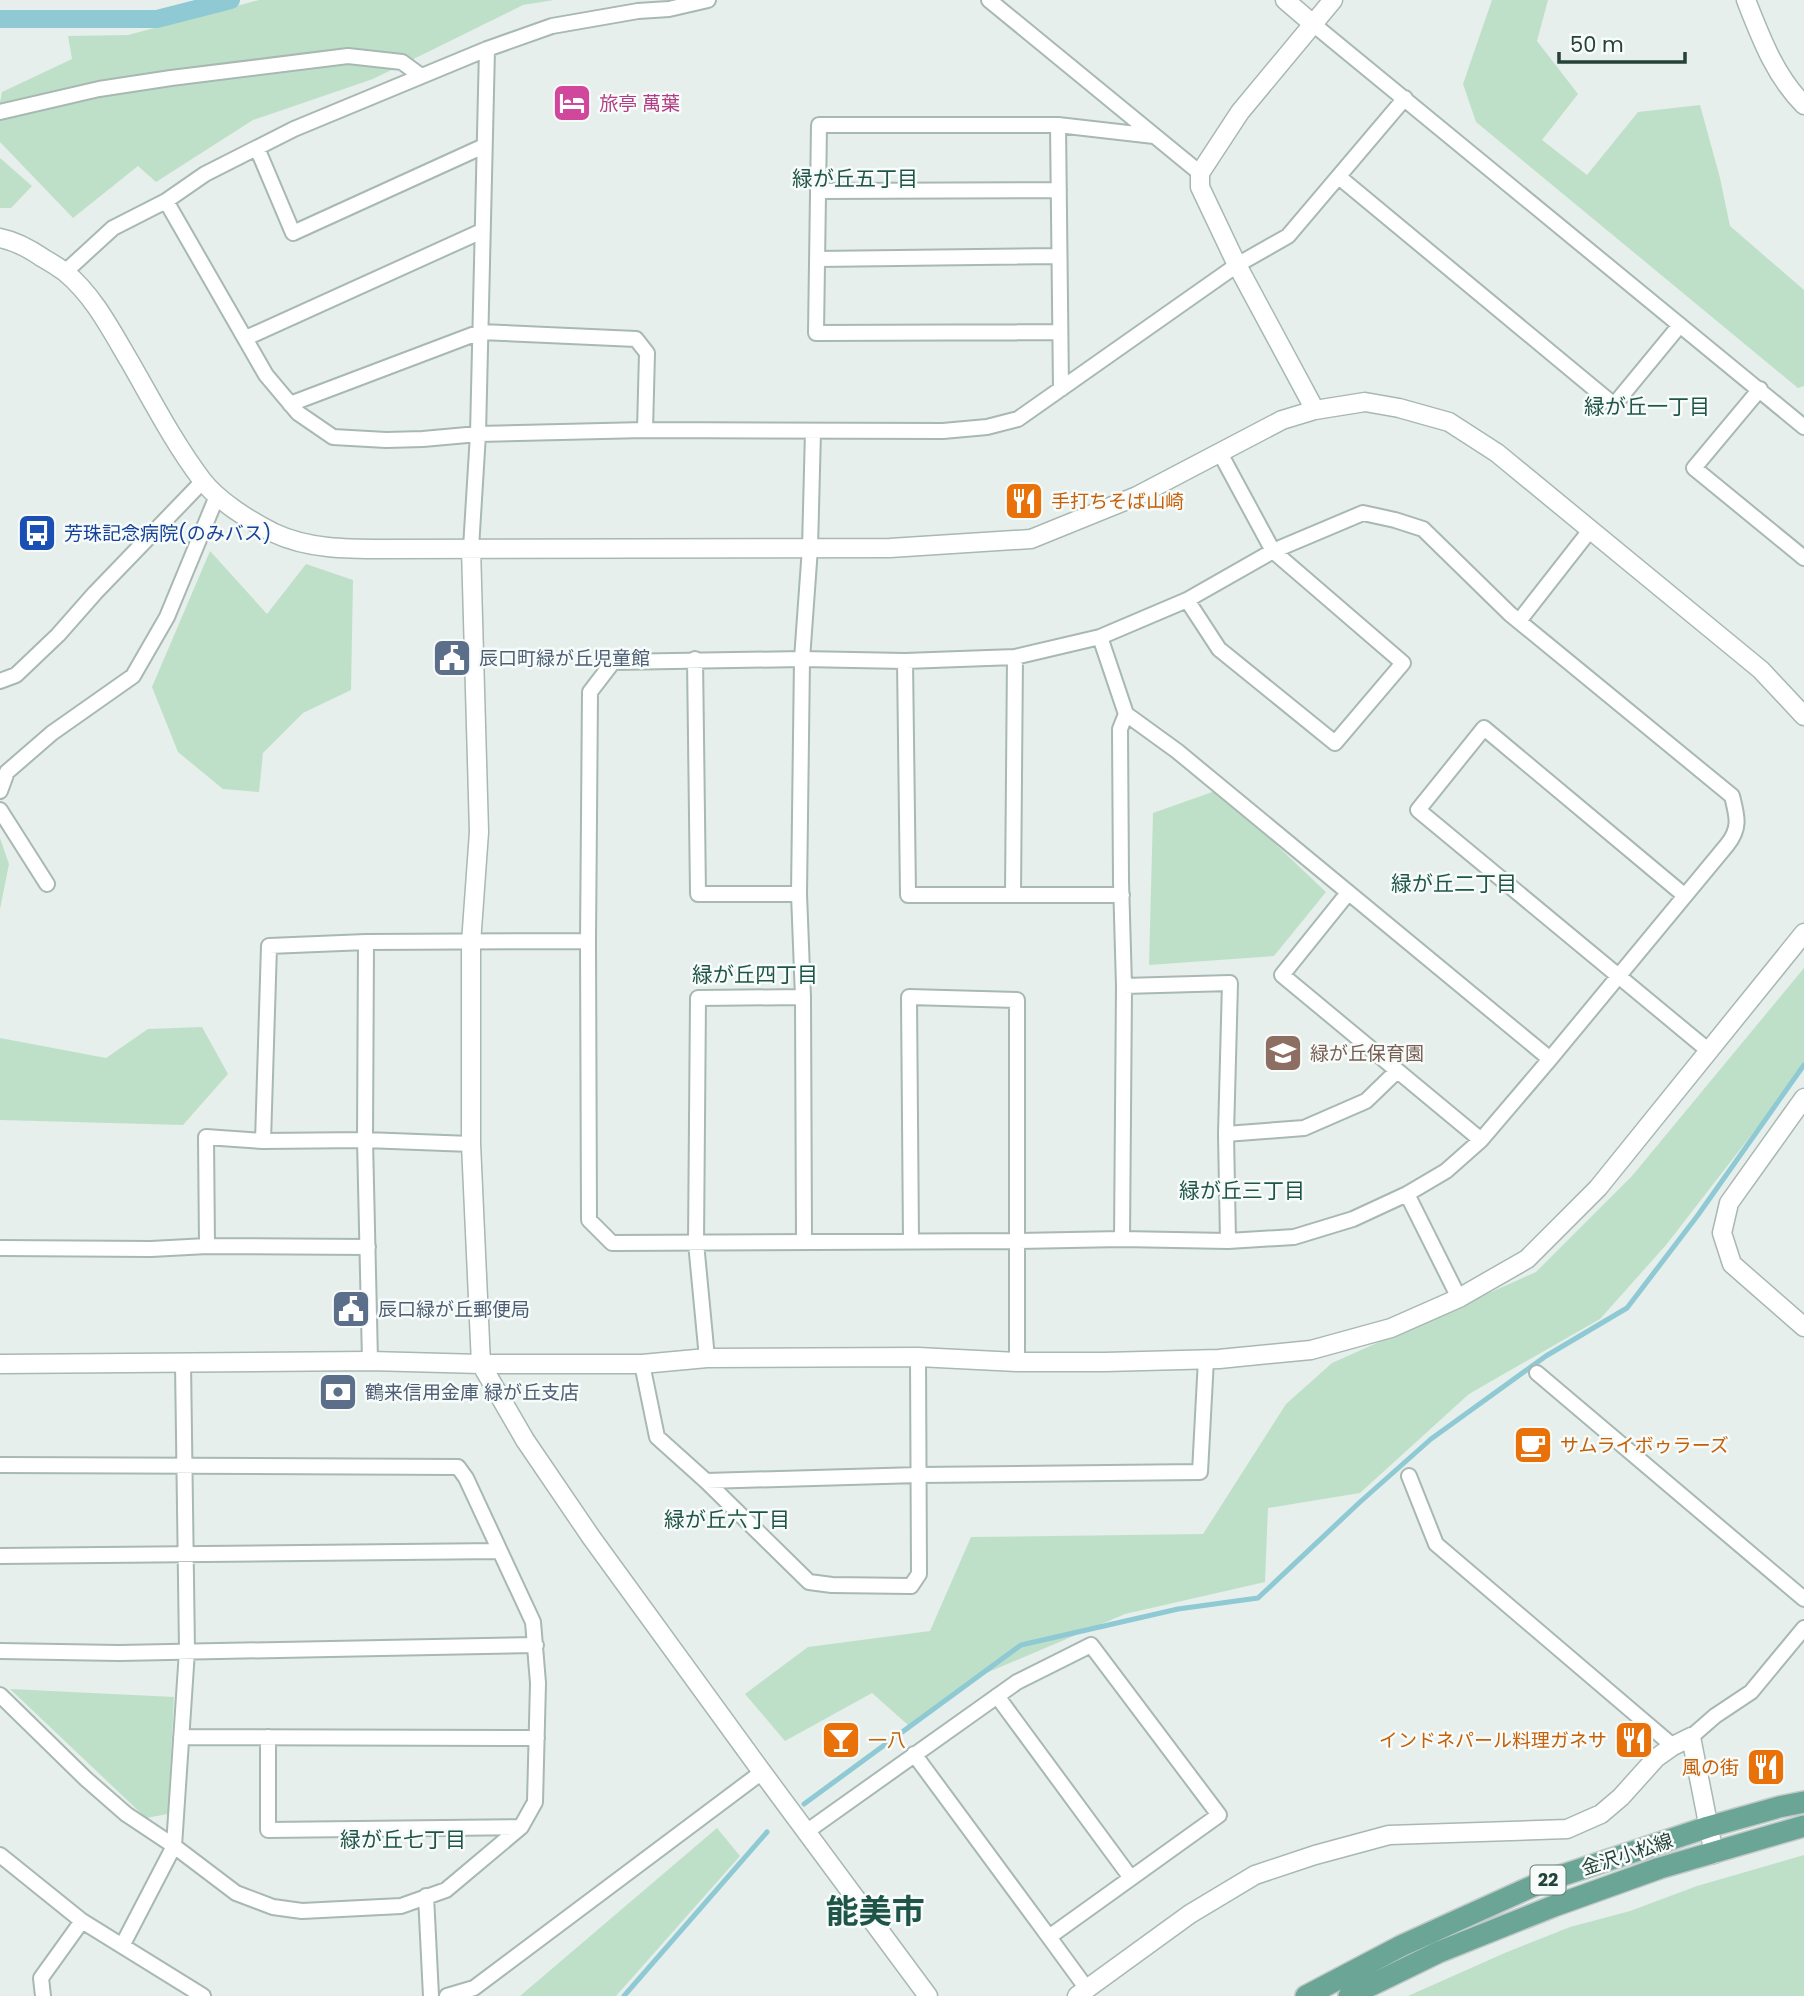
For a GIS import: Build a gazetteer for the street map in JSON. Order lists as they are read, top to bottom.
{
  "streets": {
    "main road": ["金沢小松線", "22"]
  },
  "districts": [
    "緑が丘五丁目",
    "緑が丘一丁目",
    "緑が丘二丁目",
    "緑が丘四丁目",
    "緑が丘三丁目",
    "緑が丘六丁目",
    "緑が丘七丁目",
    "能美市"
  ],
  "places": {
    "hotel": ["旅亭 萬葉"],
    "restaurant": ["手打ちそば山崎", "インドネパール料理ガネサ", "風の街"],
    "bus stop": ["芳珠記念病院(のみバス)"],
    "public building": ["辰口町緑が丘児童館", "辰口緑が丘郵便局"],
    "school or university": ["緑が丘保育園"],
    "bank": ["鶴来信用金庫 緑が丘支店"],
    "cafe": ["サムライボゥラーズ"],
    "bar": ["一八"]
  },
  "scale_bar": "50 m"
}
